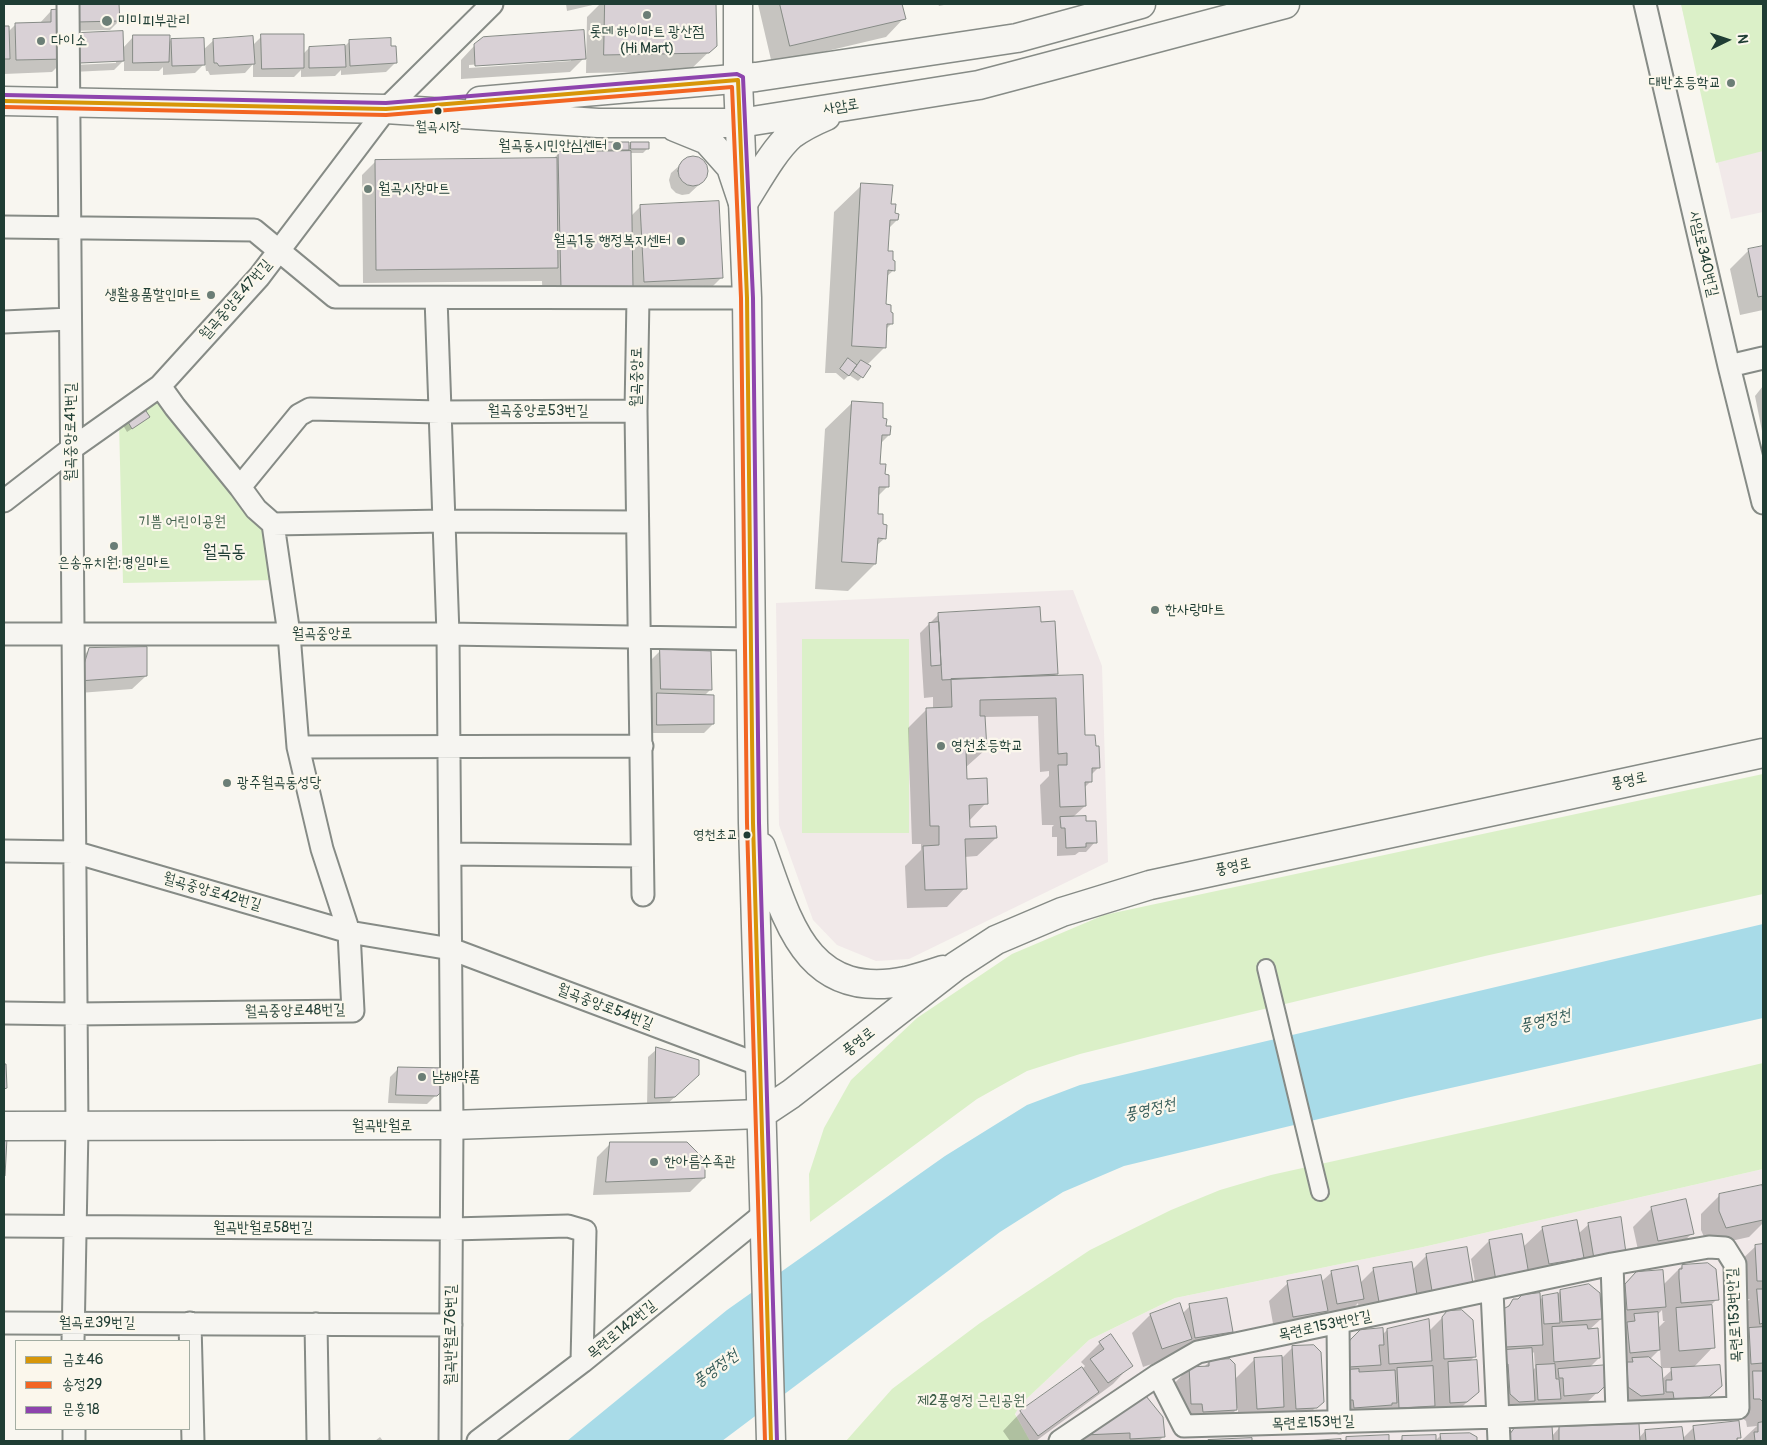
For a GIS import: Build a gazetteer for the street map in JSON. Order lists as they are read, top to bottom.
{
  "streets": {
    "main road": ["사암로", "풍영로", "월곡반월로"],
    "street": [
      "사암로340번길",
      "월곡중앙로47번길",
      "월곡중앙로",
      "월곡중앙로53번길",
      "월곡중앙로41번길",
      "월곡중앙로42번길",
      "월곡중앙로54번길",
      "월곡중앙로48번길",
      "월곡반월로58번길",
      "목련로153번안길",
      "월곡로39번길",
      "목련로142번길",
      "월곡반월로76번길",
      "목련로153번길"
    ]
  },
  "crossings": [
    ["사암로", "월곡중앙로47번길"],
    ["사암로", "월곡중앙로41번길"],
    ["월곡중앙로47번길", "월곡중앙로41번길"],
    ["월곡중앙로", "월곡중앙로53번길"],
    ["월곡중앙로", "월곡중앙로41번길"],
    ["월곡중앙로", "월곡중앙로48번길"],
    ["풍영로", "월곡반월로"],
    ["월곡중앙로42번길", "월곡중앙로54번길"],
    ["월곡중앙로42번길", "월곡중앙로48번길"],
    ["월곡반월로", "월곡반월로76번길"],
    ["월곡반월로58번길", "월곡반월로76번길"],
    ["목련로153번안길", "목련로153번길"],
    ["월곡로39번길", "월곡반월로76번길"]
  ],
  "districts": ["월곡동"],
  "water": ["풍영정천"],
  "parks": ["기쁨 어린이공원", "제2풍영정 근린공원"],
  "places": [
    "롯데 하이마트 광산점 (Hi Mart)",
    "미미피부관리",
    "다이소",
    "대반초등학교",
    "월곡시장",
    "월곡동시민안심센터",
    "월곡시장마트",
    "월곡1동 행정복지센터",
    "생활용품할인마트",
    "은송유치원;명일마트",
    "한사랑마트",
    "영천초등학교",
    "광주월곡동성당",
    "영천초교",
    "남해약품",
    "한아름수족관"
  ],
  "lines": ["transit line 문흥18", "transit line 금호46", "transit line 송정29"],
  "legend": ["금호46", "송정29", "문흥18"],
  "north": "right"
}
